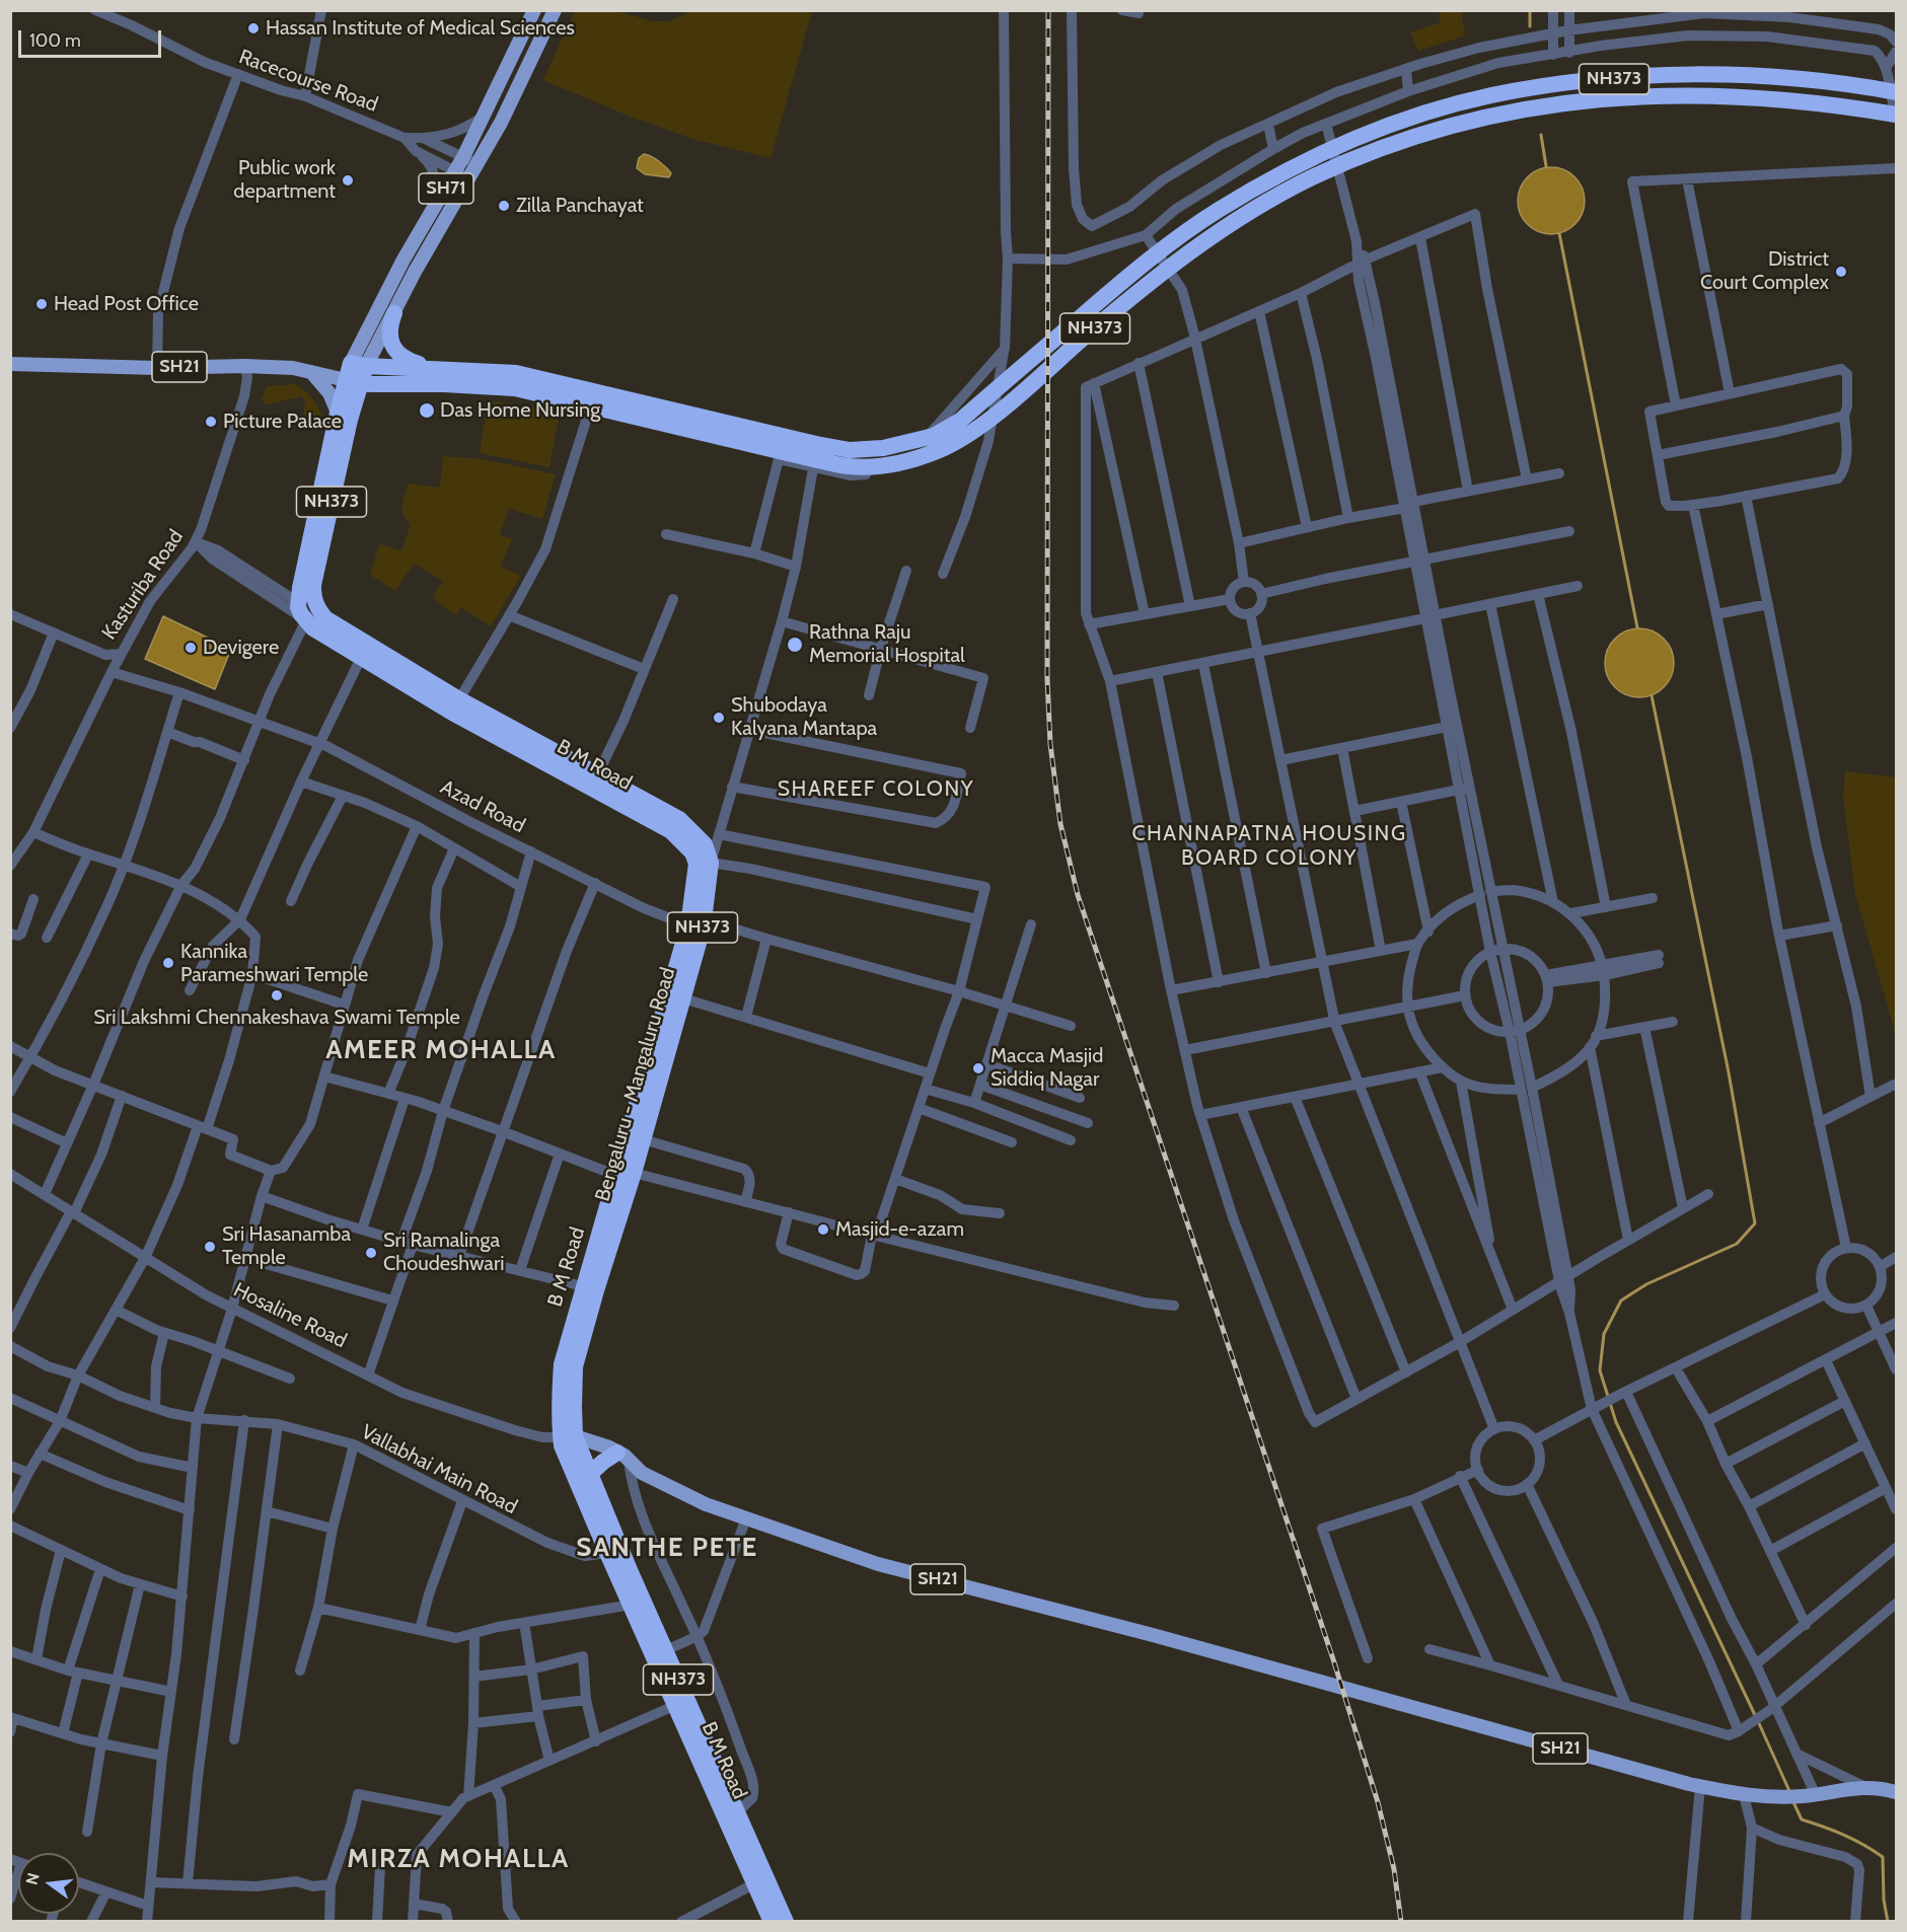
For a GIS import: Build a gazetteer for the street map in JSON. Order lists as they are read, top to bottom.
{
  "streets": {
    "highway": [
      "NH373",
      "SH71",
      "B M Road",
      "Bengaluru - Mangaluru Road"
    ],
    "main road": ["SH21"],
    "street": [
      "Racecourse Road",
      "Kasturiba Road",
      "Azad Road",
      "Hosaline Road",
      "Vallabhai Main Road"
    ]
  },
  "crossings": [
    ["NH373", "SH71"],
    ["NH373", "SH21"],
    ["NH373", "B M Road"],
    ["NH373", "Bengaluru - Mangaluru Road"],
    ["NH373", "Hosaline Road"],
    ["Racecourse Road", "SH71"],
    ["SH71", "SH21"],
    ["SH21", "Kasturiba Road"],
    ["SH21", "B M Road"],
    ["SH21", "Hosaline Road"],
    ["B M Road", "Azad Road"],
    ["B M Road", "Bengaluru - Mangaluru Road"],
    ["B M Road", "Hosaline Road"],
    ["B M Road", "Vallabhai Main Road"],
    ["Azad Road", "Bengaluru - Mangaluru Road"]
  ],
  "districts": [
    "SHAREEF COLONY",
    "CHANNAPATNA HOUSING BOARD COLONY",
    "AMEER MOHALLA",
    "SANTHE PETE",
    "MIRZA MOHALLA"
  ],
  "places": [
    "Hassan Institute of Medical Sciences",
    "Public work department",
    "Zilla Panchayat",
    "District Court Complex",
    "Head Post Office",
    "Das Home Nursing",
    "Picture Palace",
    "Rathna Raju Memorial Hospital",
    "Devigere",
    "Shubodaya Kalyana Mantapa",
    "Kannika Parameshwari Temple",
    "Sri Lakshmi Chennakeshava Swami Temple",
    "Macca Masjid Siddiq Nagar",
    "Masjid-e-azam",
    "Sri Hasanamba Temple",
    "Sri Ramalinga Choudeshwari"
  ],
  "scale_bar": "100 m",
  "north": "left"
}
